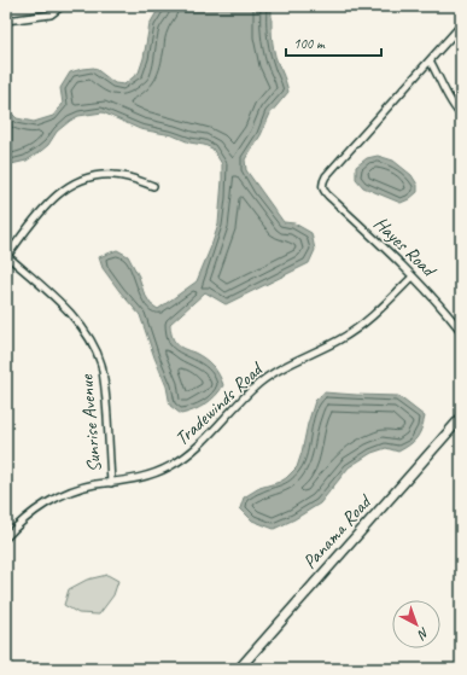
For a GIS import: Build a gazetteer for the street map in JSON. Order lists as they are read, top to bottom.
{
  "streets": {
    "street": [
      "Hayes Road",
      "Tradewinds Road",
      "Sunrise Avenue",
      "Panama Road"
    ]
  },
  "crossings": [
    ["Hayes Road", "Tradewinds Road"],
    ["Tradewinds Road", "Sunrise Avenue"]
  ],
  "scale_bar": "100 m",
  "north": "bottom right"
}
